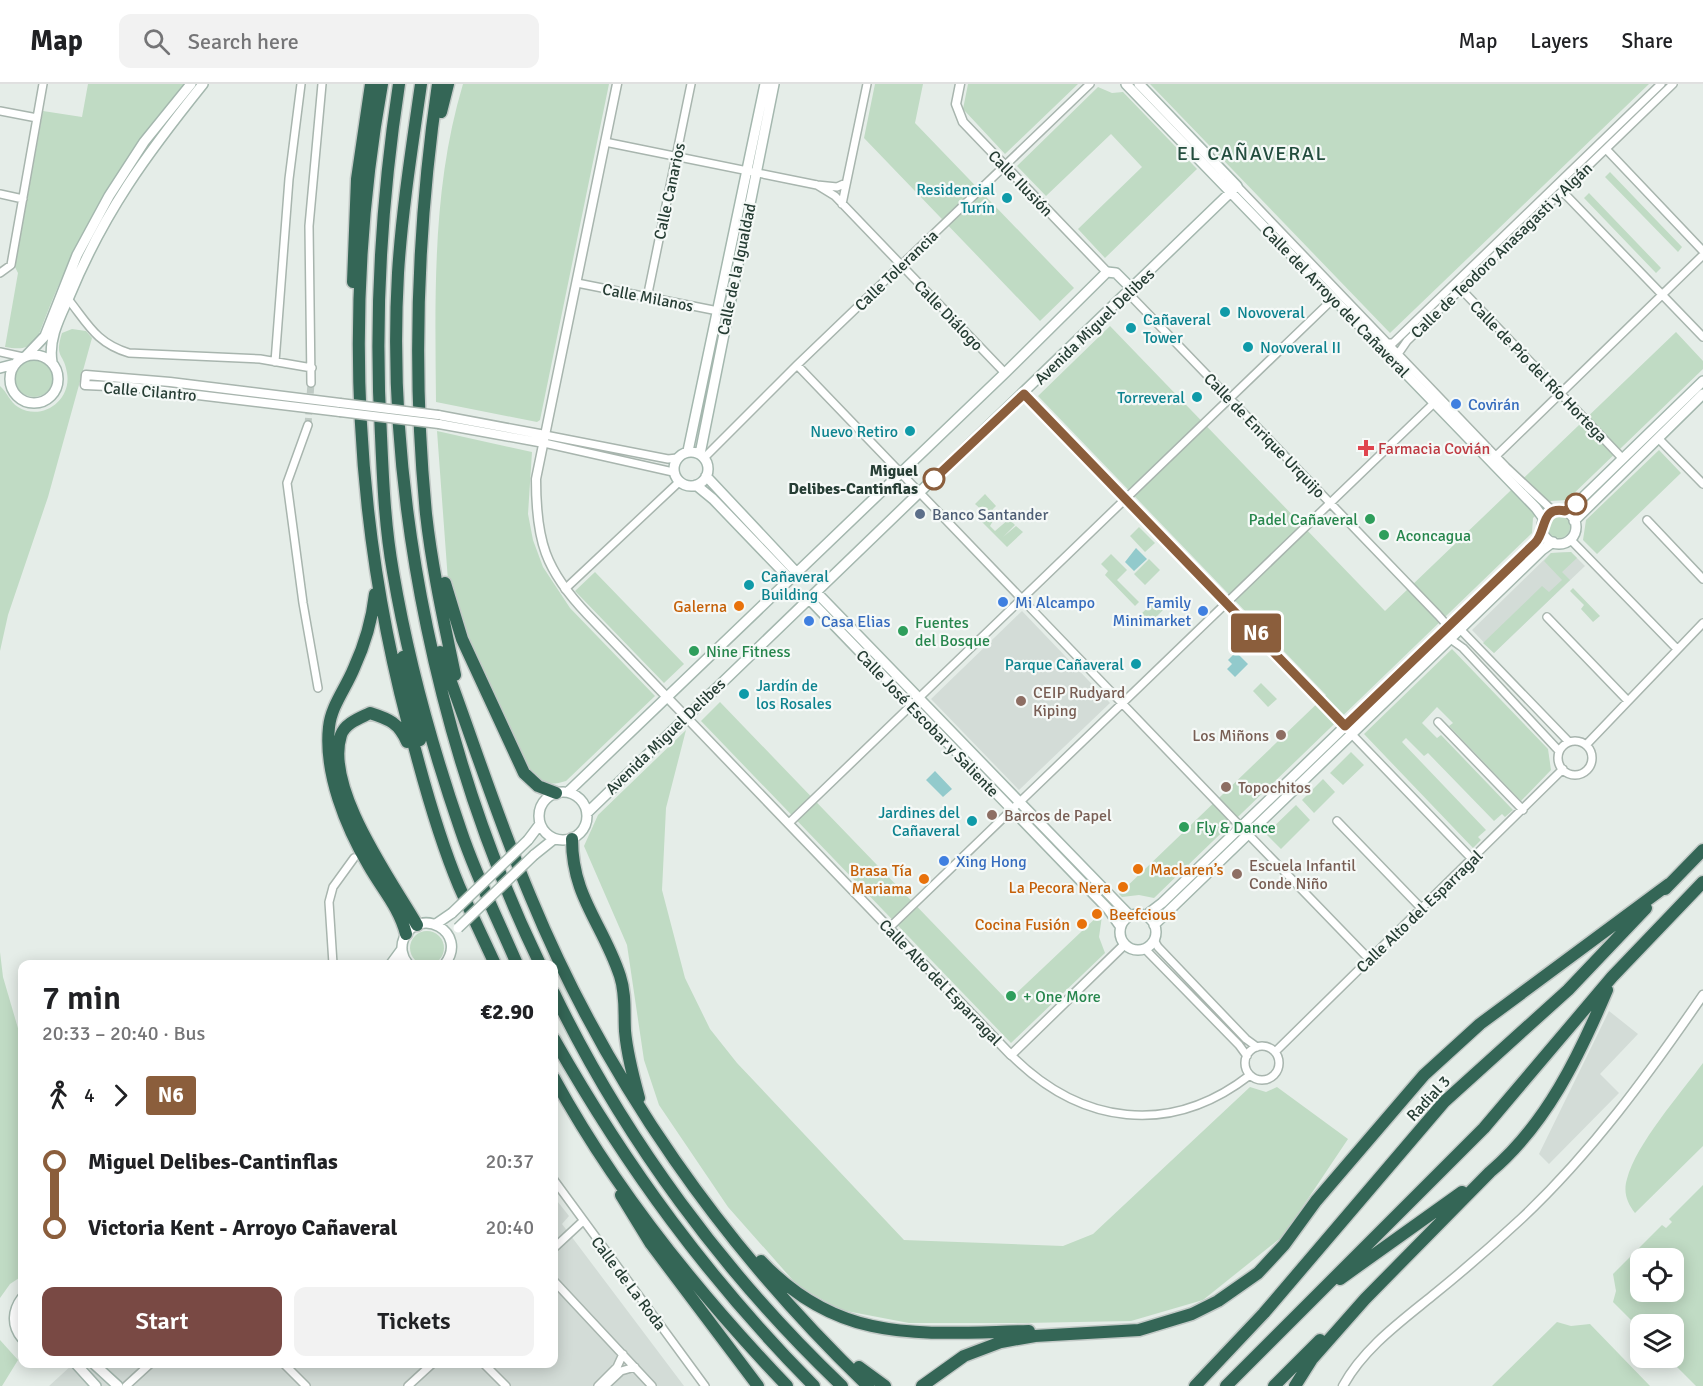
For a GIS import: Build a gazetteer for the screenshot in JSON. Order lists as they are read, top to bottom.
{
  "streets": {
    "highway": ["Radial 3"],
    "main road": [
      "Calle de la Igualdad",
      "Calle del Arroyo del Cañaveral",
      "Avenida Miguel Delibes",
      "Calle de Enrique Urquijo",
      "Calle José Escobar y Saliente"
    ],
    "street": [
      "Calle Ilusión",
      "Calle Canarios",
      "Calle de Teodoro Anasagasti y Algán",
      "Calle Tolerancia",
      "Calle Milanos",
      "Calle Diálogo",
      "Calle de Pío del Río Hortega",
      "Calle Cilantro",
      "Calle Alto del Esparragal",
      "Calle de La Roda"
    ]
  },
  "crossings": [
    ["Calle Ilusión", "Calle Tolerancia"],
    ["Calle Ilusión", "Avenida Miguel Delibes"],
    ["Calle Ilusión", "Calle de Enrique Urquijo"],
    ["Calle Canarios", "Calle Milanos"],
    ["Calle de Teodoro Anasagasti y Algán", "Calle del Arroyo del Cañaveral"],
    ["Calle de Teodoro Anasagasti y Algán", "Calle de Pío del Río Hortega"],
    ["Calle de la Igualdad", "Calle Tolerancia"],
    ["Calle de la Igualdad", "Calle Milanos"],
    ["Calle de la Igualdad", "Calle Cilantro"],
    ["Calle Tolerancia", "Calle Diálogo"],
    ["Calle Tolerancia", "Calle Cilantro"],
    ["Calle Milanos", "Calle Alto del Esparragal"],
    ["Calle del Arroyo del Cañaveral", "Avenida Miguel Delibes"],
    ["Calle Diálogo", "Avenida Miguel Delibes"],
    ["Avenida Miguel Delibes", "Calle de Enrique Urquijo"],
    ["Avenida Miguel Delibes", "Calle José Escobar y Saliente"],
    ["Avenida Miguel Delibes", "Calle Alto del Esparragal"],
    ["Calle Cilantro", "Calle Alto del Esparragal"],
    ["Calle de Enrique Urquijo", "Calle Alto del Esparragal"]
  ],
  "districts": ["EL CAÑAVERAL"],
  "places": {
    "other": [
      "Residencial Turín",
      "Novoveral",
      "Cañaveral Tower",
      "Novoveral II",
      "Torreveral",
      "Covirán",
      "Nuevo Retiro",
      "Miguel Delibes-Cantinflas",
      "Banco Santander",
      "Padel Cañaveral",
      "Aconcagua",
      "Cañaveral Building",
      "Mi Alcampo",
      "Galerna",
      "Family Minimarket",
      "Casa Elias",
      "Fuentes del Bosque",
      "Nine Fitness",
      "Parque Cañaveral",
      "Jardín de los Rosales",
      "CEIP Rudyard Kiping",
      "Los Miñons",
      "Topochitos",
      "Barcos de Papel",
      "Jardines del Cañaveral",
      "Fly & Dance",
      "Xing Hong",
      "Maclaren’s",
      "Escuela Infantil Conde Niño",
      "Brasa Tía Mariama",
      "La Pecora Nera",
      "Beefcious",
      "Cocina Fusión",
      "+ One More"
    ],
    "health": ["Farmacia Covián"]
  },
  "lines": ["bus line N6"],
  "page": {
    "header": "Map",
    "search": "Search here",
    "nav": ["Map", "Layers", "Share"],
    "on_map": "N6",
    "heading": ["7 min", "20:33 – 20:40 · Bus", "€2.90"],
    "legs": ["4", "N6"],
    "list": [
      {
        "name": "Miguel Delibes-Cantinflas",
        "value": "20:37"
      },
      {
        "name": "Victoria Kent - Arroyo Cañaveral",
        "value": "20:40"
      }
    ],
    "buttons": ["Start", "Tickets"]
  }
}
